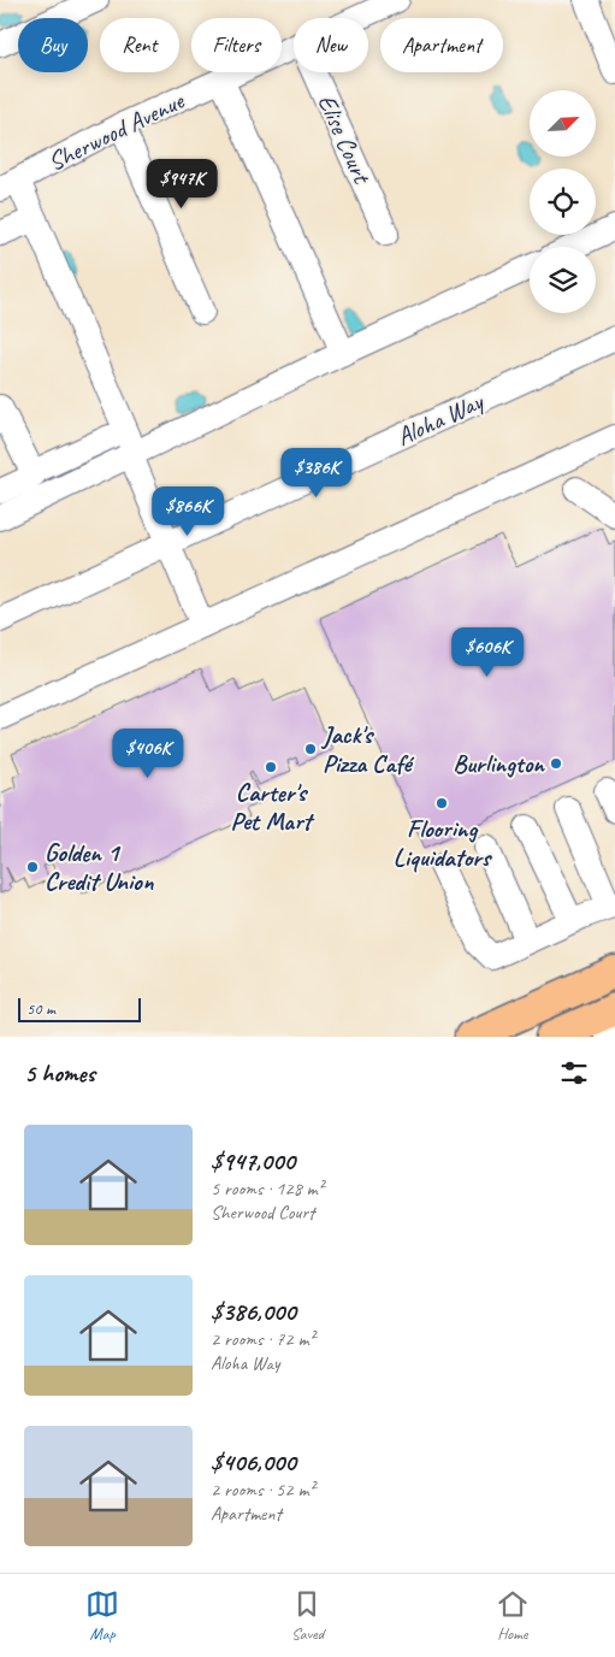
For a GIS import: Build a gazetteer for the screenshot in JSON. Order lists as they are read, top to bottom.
{
  "streets": {
    "street": ["Sherwood Avenue", "Elise Court", "Aloha Way"]
  },
  "places": [
    "Jack's Pizza Café",
    "Burlington",
    "Carter's Pet Mart",
    "Flooring Liquidators",
    "Golden 1 Credit Union"
  ],
  "scale_bar": "50 m",
  "north": "top right",
  "page": {
    "chip": [
      "Buy",
      "Rent",
      "Filters",
      "New",
      "Apartment"
    ],
    "price": [
      "$947K",
      "$386K",
      "$866K",
      "$606K",
      "$406K"
    ],
    "scale": "50 m",
    "heading": "5 homes",
    "list": [
      {
        "name": "$947,000",
        "note": "5 rooms · 128 m² · Sherwood Court"
      },
      {
        "name": "$386,000",
        "note": "2 rooms · 72 m² · Aloha Way"
      },
      {
        "name": "$406,000",
        "note": "2 rooms · 52 m² · Apartment"
      }
    ],
    "tabs": ["Map", "Saved", "Home"]
  }
}
